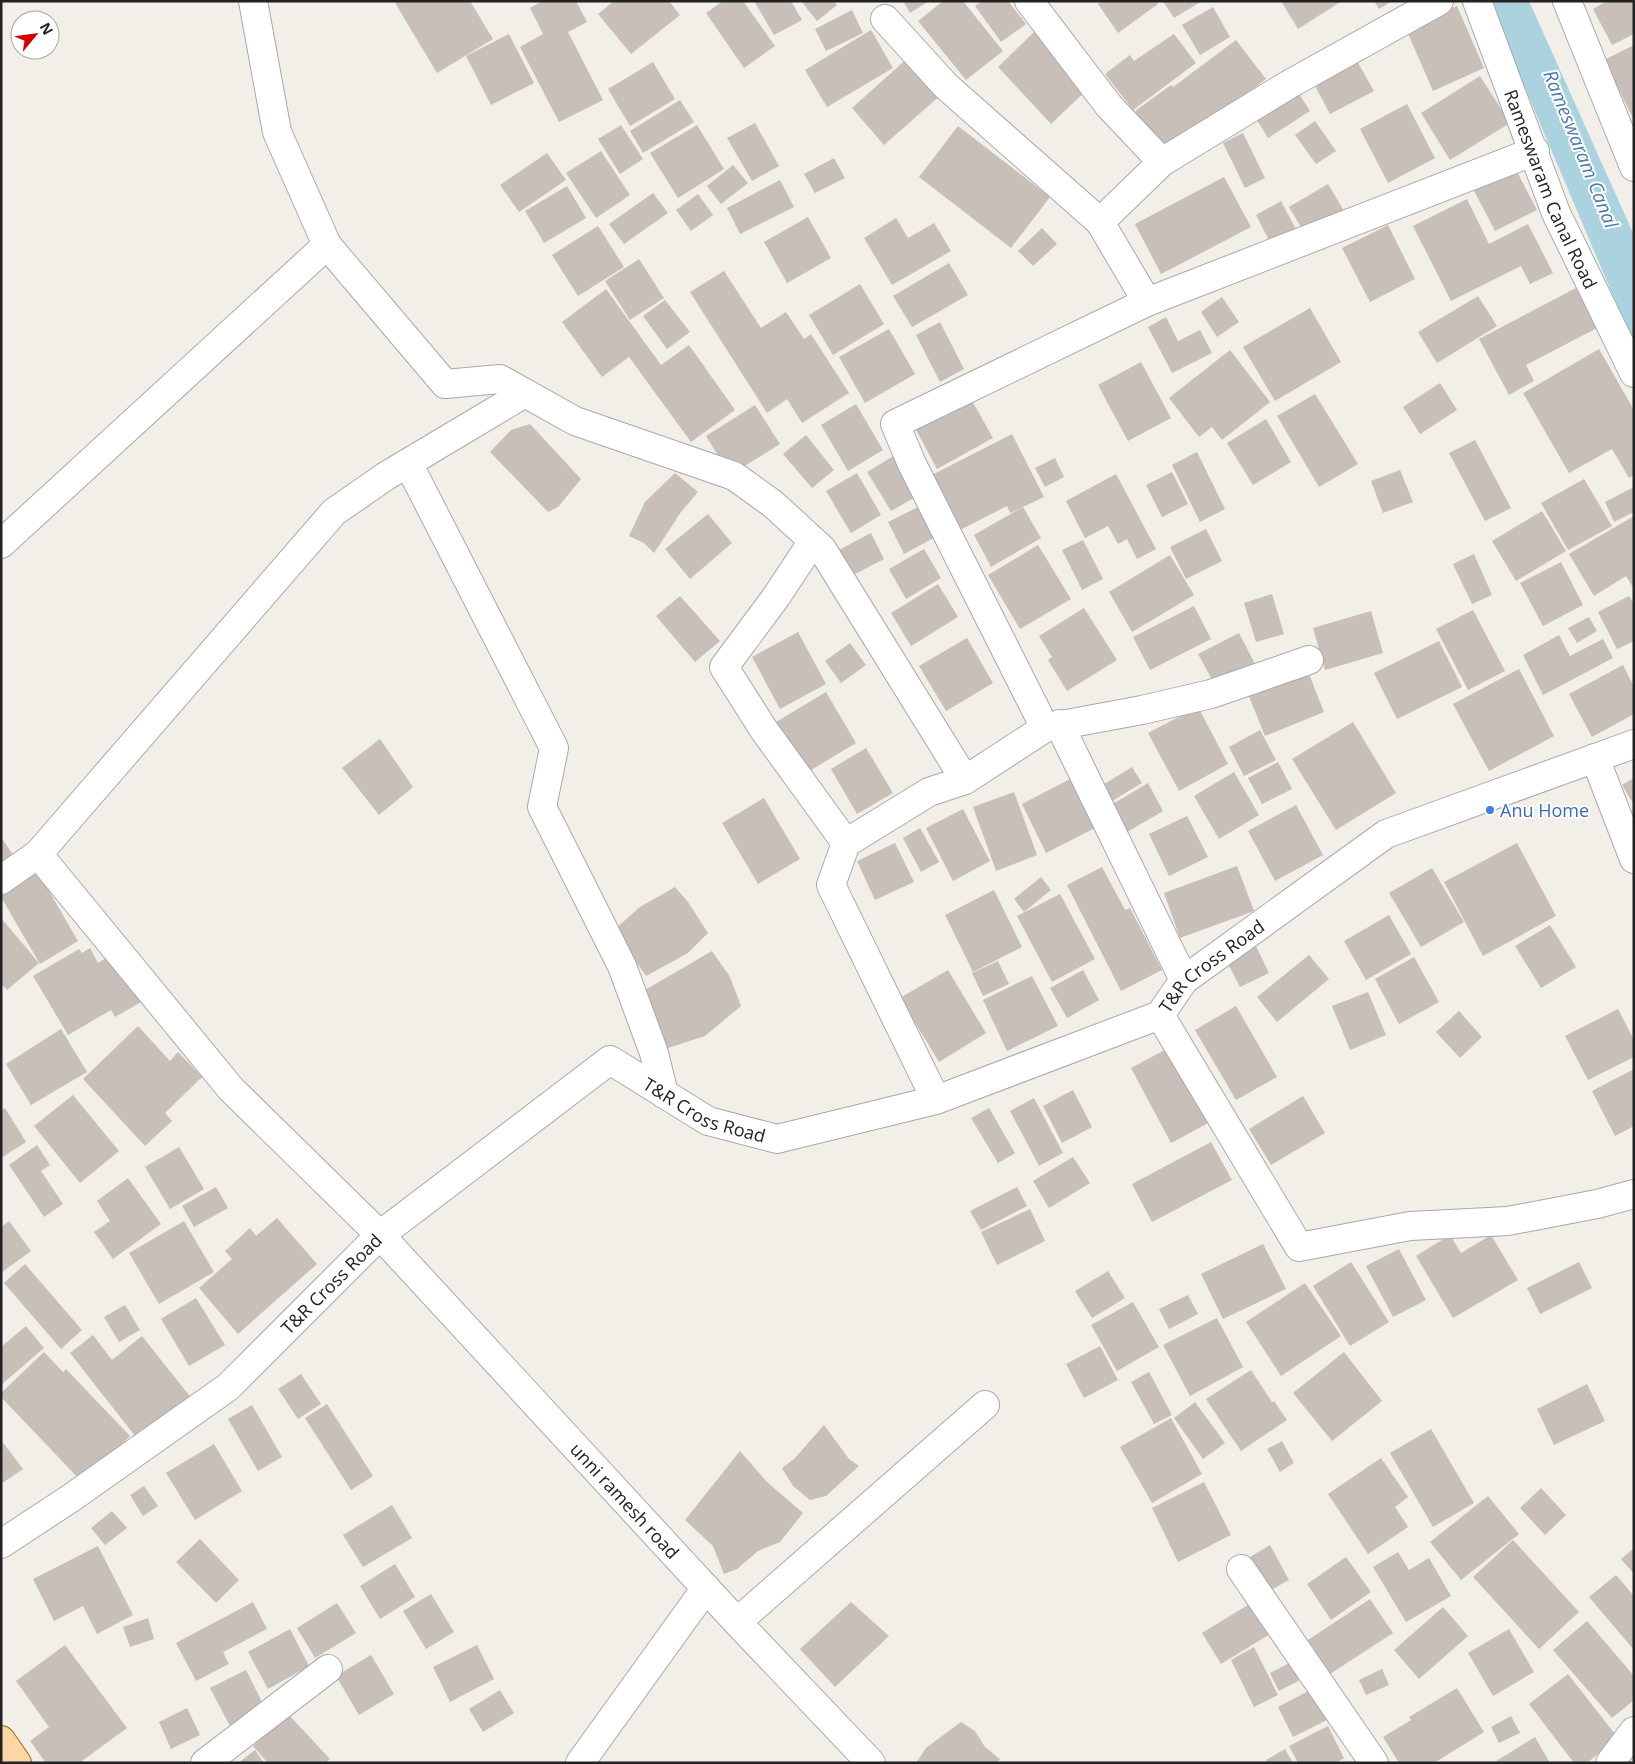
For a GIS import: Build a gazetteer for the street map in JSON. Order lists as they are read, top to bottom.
{
  "streets": {
    "street": ["Rameswaram Canal Road", "T&R Cross Road", "unni ramesh road"]
  },
  "crossings": [
    ["T&R Cross Road", "unni ramesh road"]
  ],
  "water": ["Rameswaram Canal"],
  "places": ["Anu Home"],
  "north": "top right"
}
